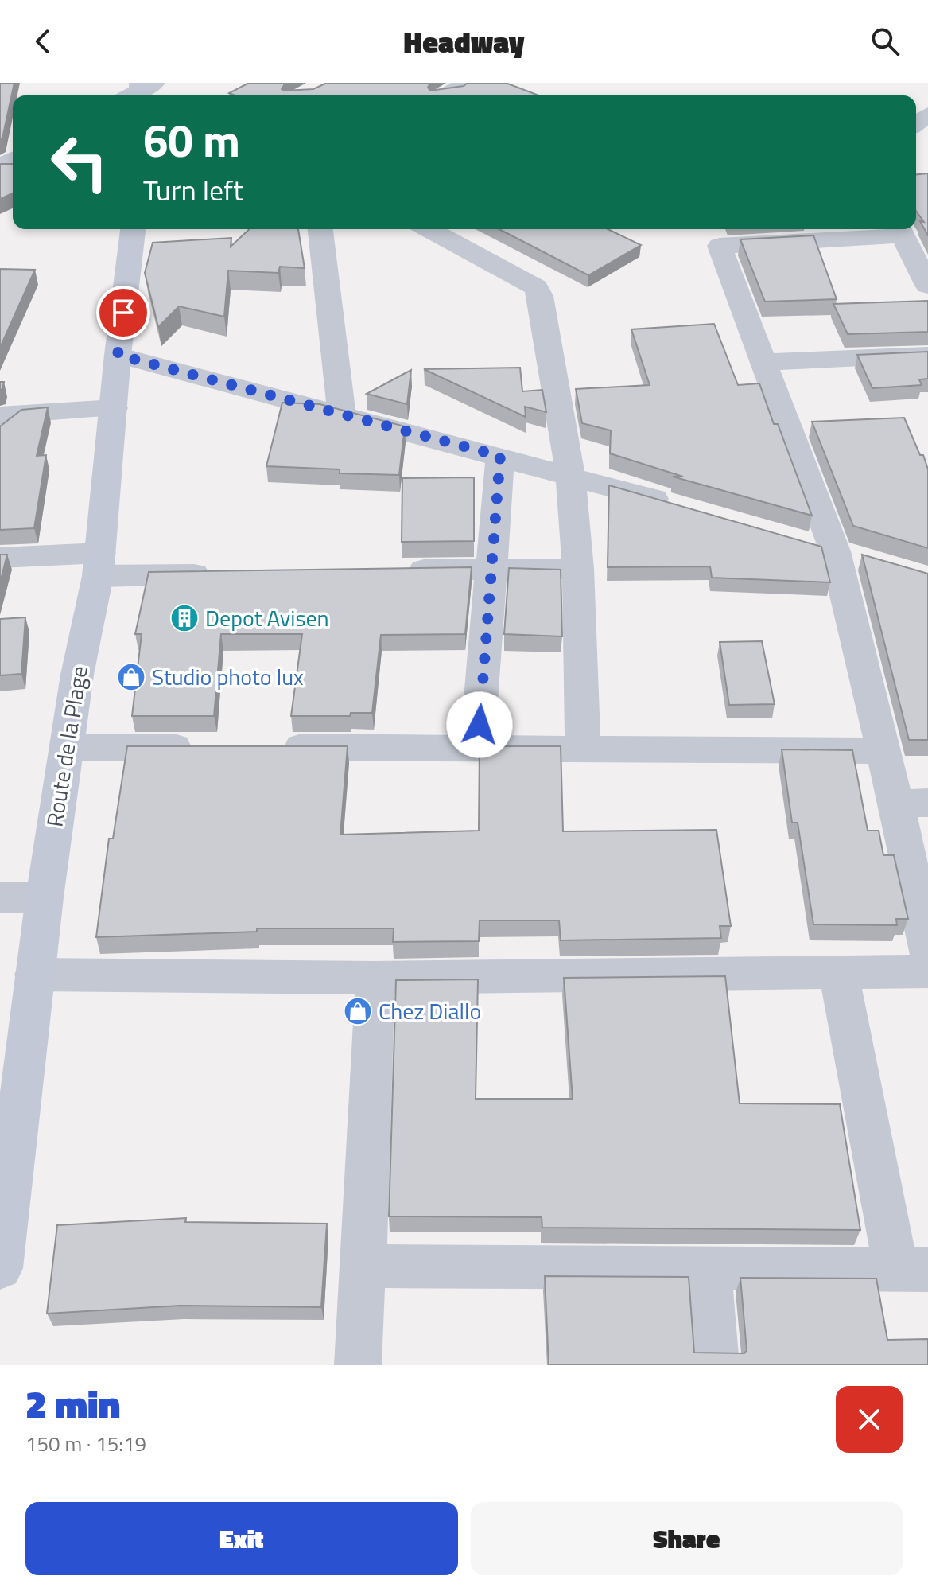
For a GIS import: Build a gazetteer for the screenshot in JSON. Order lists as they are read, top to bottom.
{
  "streets": {
    "main road": ["Route de la Plage"]
  },
  "places": {
    "building": ["Depot Avisen"],
    "shop": ["Studio photo lux", "Chez Diallo"]
  },
  "page": {
    "header": "Headway",
    "turn": ["60 m", "Turn left"],
    "heading": ["2 min", "150 m · 15:19"],
    "buttons": ["Exit", "Share"]
  }
}
